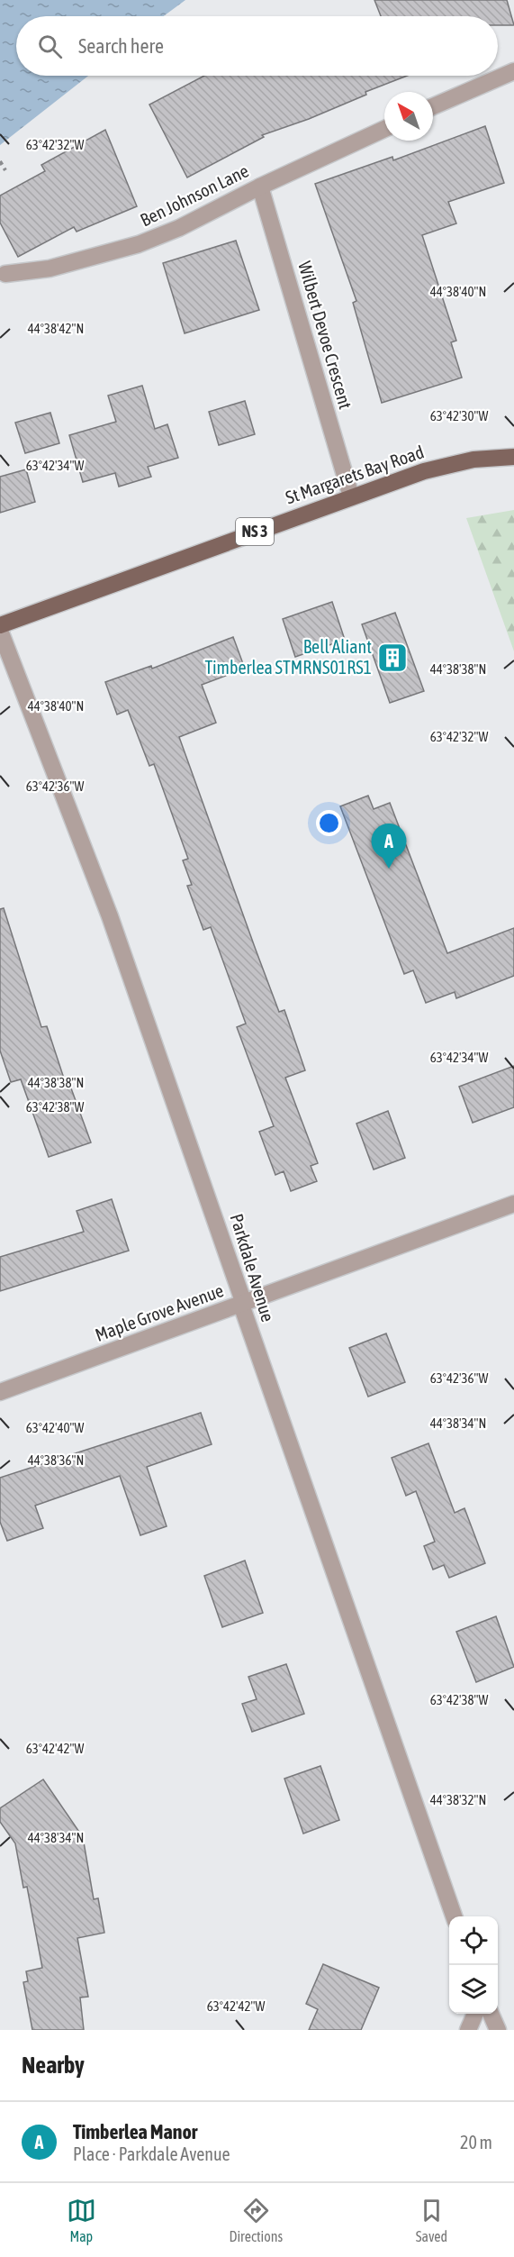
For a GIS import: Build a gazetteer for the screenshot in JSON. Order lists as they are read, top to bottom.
{
  "streets": {
    "main road": ["St Margarets Bay Road", "NS 3"],
    "street": [
      "Ben Johnson Lane",
      "Wilbert Devoe Crescent",
      "Parkdale Avenue",
      "Maple Grove Avenue"
    ]
  },
  "crossings": [
    ["Ben Johnson Lane", "Wilbert Devoe Crescent"],
    ["Wilbert Devoe Crescent", "St Margarets Bay Road"],
    ["Parkdale Avenue", "Maple Grove Avenue"]
  ],
  "places": {
    "building": ["Bell Aliant Timberlea STMRNS01RS1"]
  },
  "north": "top left",
  "page": {
    "search": "Search here",
    "pins": "A",
    "heading": "Nearby",
    "list": [
      {
        "mark": "A",
        "name": "Timberlea Manor",
        "note": "Place · Parkdale Avenue",
        "value": "20 m"
      }
    ],
    "nav": ["Map", "Directions", "Saved"]
  },
  "coordinates": [
    "63°42'32\"W",
    "44°38'40\"N",
    "44°38'42\"N",
    "63°42'30\"W",
    "63°42'34\"W",
    "44°38'38\"N",
    "63°42'36\"W",
    "63°42'38\"W",
    "44°38'34\"N",
    "63°42'40\"W",
    "44°38'36\"N",
    "63°42'42\"W",
    "44°38'32\"N"
  ]
}
